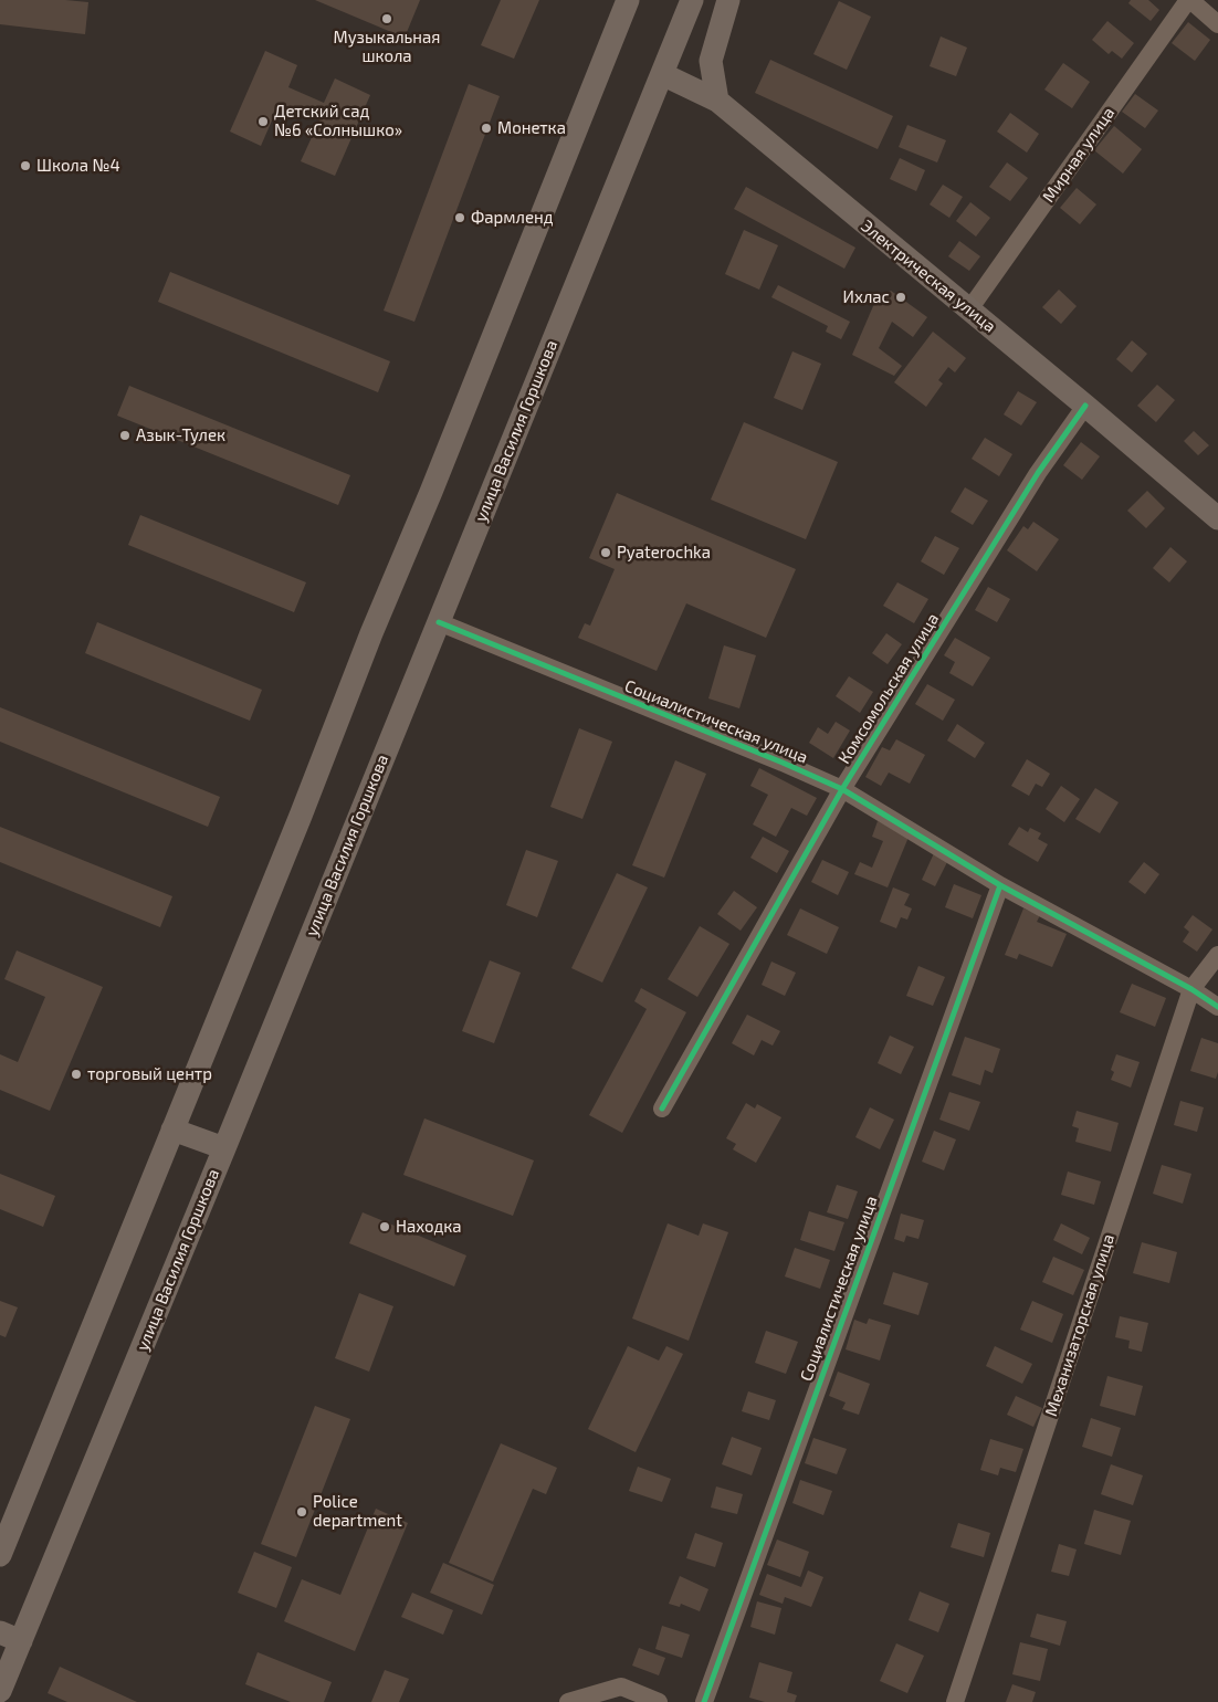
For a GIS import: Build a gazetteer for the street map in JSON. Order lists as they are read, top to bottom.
{
  "streets": {
    "main road": ["Электрическая улица", "улица Василия Горшкова"],
    "street": [
      "Мирная улица",
      "Комсомольская улица",
      "Социалистическая улица",
      "Механизаторская улица"
    ]
  },
  "crossings": [
    ["Мирная улица", "Электрическая улица"],
    ["Электрическая улица", "улица Василия Горшкова"],
    ["Электрическая улица", "Комсомольская улица"],
    ["улица Василия Горшкова", "Социалистическая улица"],
    ["Комсомольская улица", "Социалистическая улица"],
    ["Социалистическая улица", "Механизаторская улица"]
  ],
  "places": [
    "Музыкальная школа",
    "Детский сад №6 «Солнышко»",
    "Монетка",
    "Школа №4",
    "Фармленд",
    "Ихлас",
    "Азык-Тулек",
    "Pyaterochka",
    "торговый центр",
    "Находка",
    "Police department"
  ]
}
